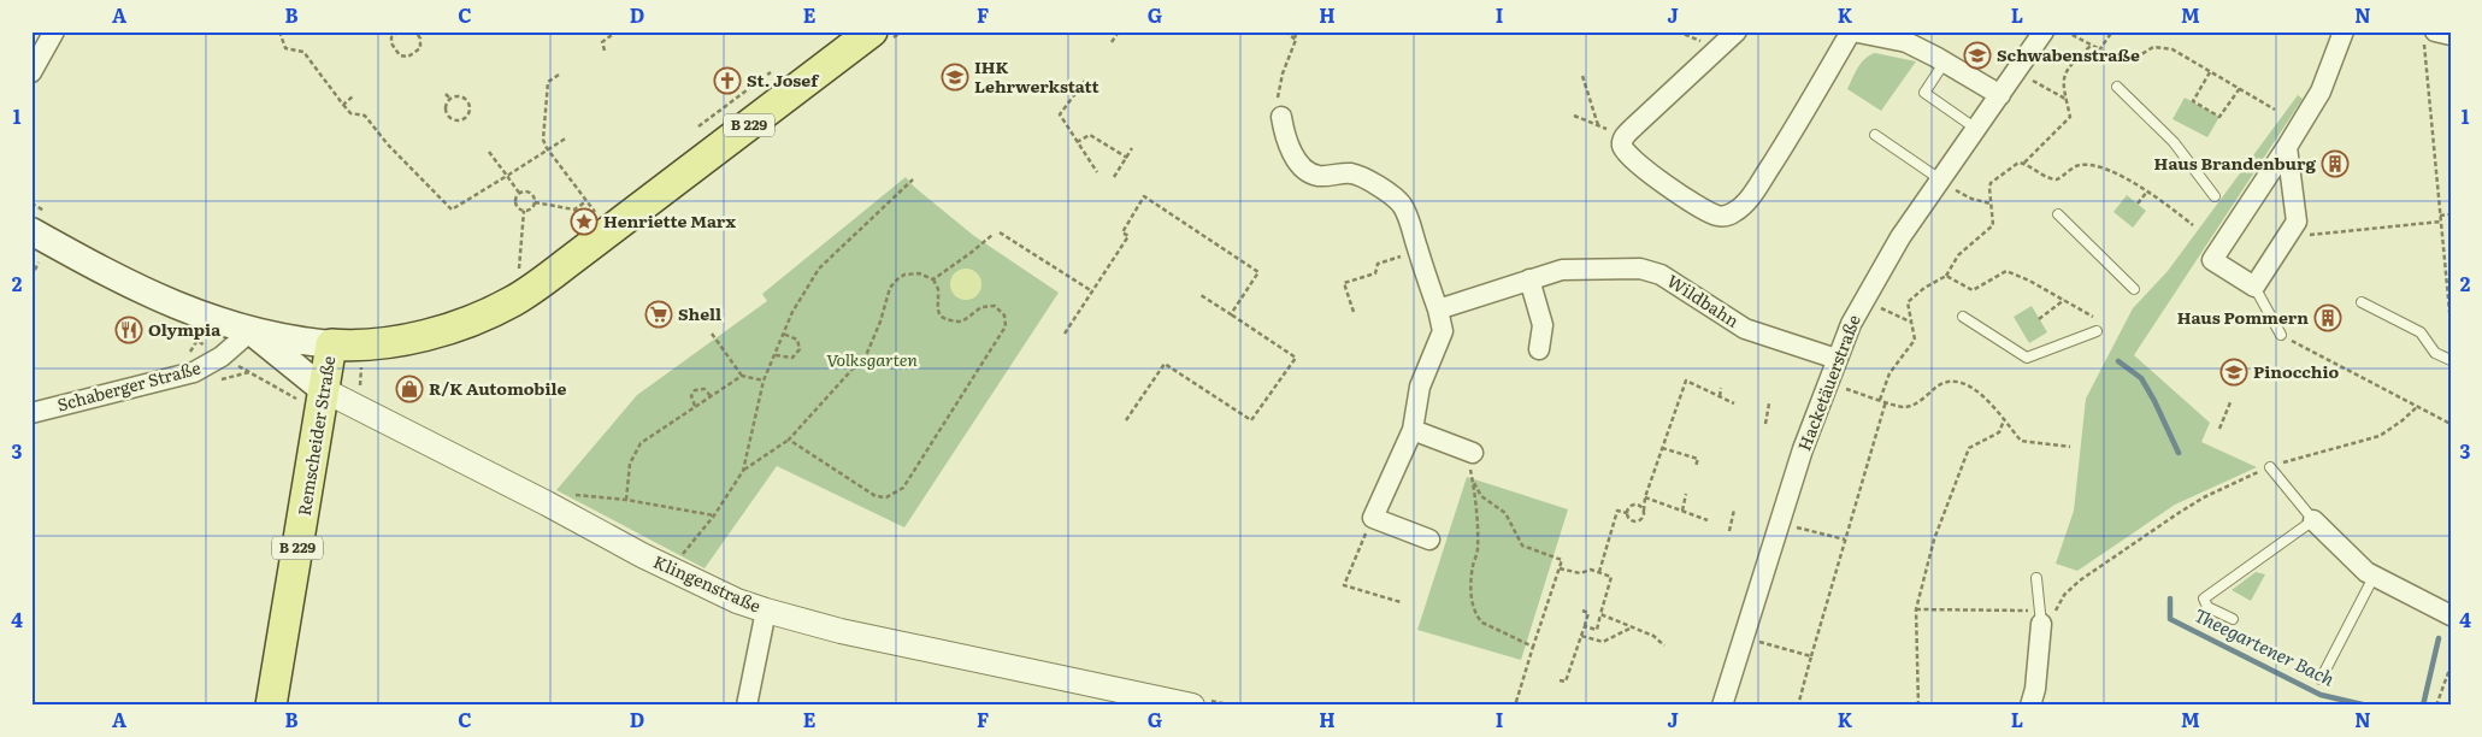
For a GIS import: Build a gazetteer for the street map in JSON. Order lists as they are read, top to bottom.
{
  "streets": {
    "main road": ["B 229", "Remscheider Straße"],
    "street": [
      "Wildbahn",
      "Hacketäuerstraße",
      "Schaberger Straße",
      "Klingenstraße"
    ]
  },
  "crossings": [
    ["B 229", "Remscheider Straße"],
    ["Wildbahn", "Hacketäuerstraße"],
    ["Remscheider Straße", "Klingenstraße"]
  ],
  "water": ["Theegartener Bach"],
  "parks": ["Volksgarten"],
  "places": {
    "school or university": ["Schwabenstraße", "IHK Lehrwerkstatt", "Pinocchio"],
    "church": ["St. Josef"],
    "building": ["Haus Brandenburg", "Haus Pommern"],
    "place": ["Henriette Marx"],
    "supermarket": ["Shell"],
    "restaurant": ["Olympia"],
    "shop": ["R/K Automobile"]
  },
  "grid": {
    "columns": [
      "A",
      "B",
      "C",
      "D",
      "E",
      "F",
      "G",
      "H",
      "I",
      "J",
      "K",
      "L",
      "M",
      "N"
    ],
    "rows": [
      "1",
      "2",
      "3",
      "4"
    ]
  }
}
